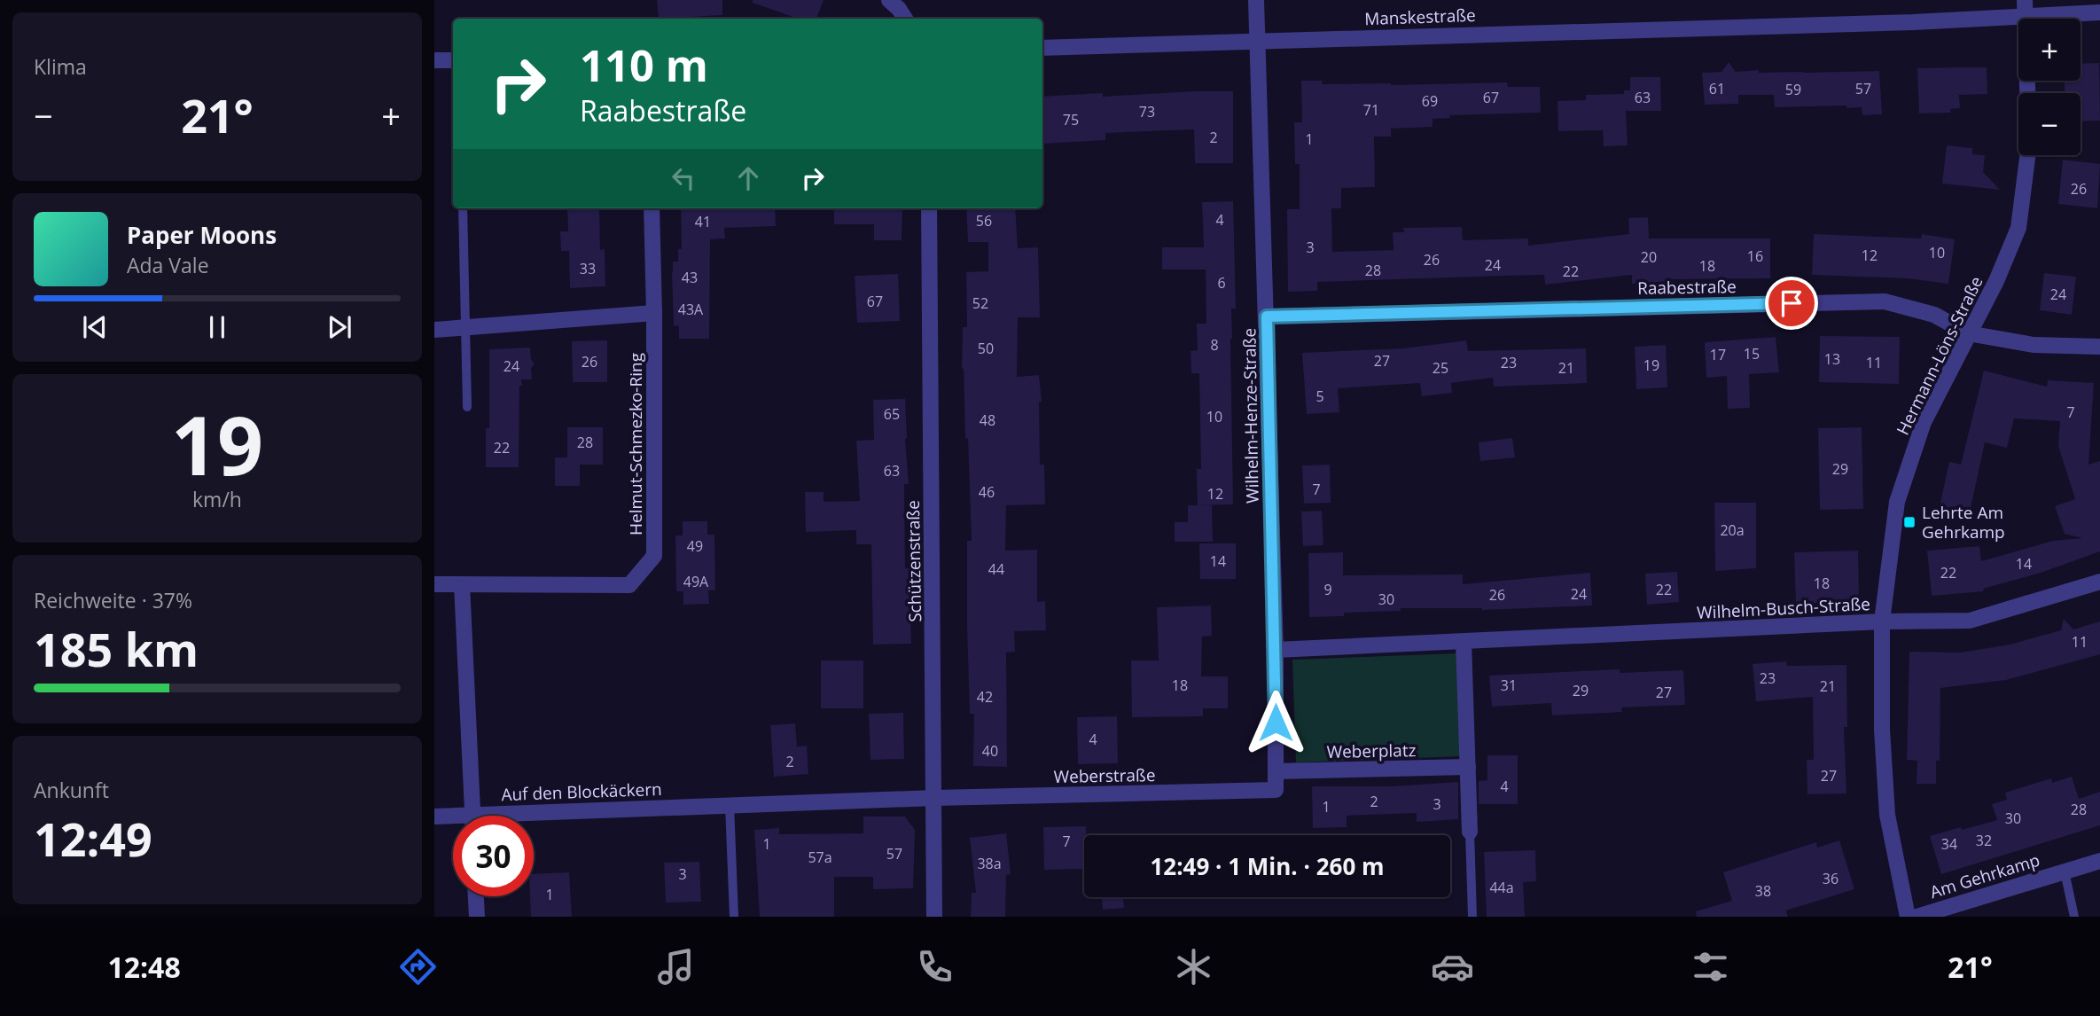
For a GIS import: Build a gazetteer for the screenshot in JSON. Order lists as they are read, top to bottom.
{
  "streets": {
    "street": [
      "Manskestraße",
      "Raabestraße",
      "Hermann-Löns-Straße",
      "Wilhelm-Henze-Straße",
      "Helmut-Schmezko-Ring",
      "Schützenstraße",
      "Wilhelm-Busch-Straße",
      "Weberplatz",
      "Weberstraße",
      "Auf den Blockäckern",
      "Am Gehrkamp"
    ]
  },
  "crossings": [
    ["Manskestraße", "Hermann-Löns-Straße"],
    ["Manskestraße", "Wilhelm-Henze-Straße"],
    ["Raabestraße", "Hermann-Löns-Straße"],
    ["Raabestraße", "Wilhelm-Henze-Straße"],
    ["Hermann-Löns-Straße", "Wilhelm-Busch-Straße"],
    ["Wilhelm-Henze-Straße", "Wilhelm-Busch-Straße"],
    ["Wilhelm-Henze-Straße", "Weberplatz"],
    ["Wilhelm-Henze-Straße", "Weberstraße"],
    ["Schützenstraße", "Weberstraße"],
    ["Schützenstraße", "Auf den Blockäckern"],
    ["Weberstraße", "Auf den Blockäckern"]
  ],
  "places": {
    "transit": ["Lehrte Am Gehrkamp"]
  },
  "house_numbers": [
    "61",
    "57",
    "59",
    "67",
    "63",
    "69",
    "71",
    "73",
    "75",
    "2",
    "1",
    "26",
    "4",
    "56",
    "41",
    "3",
    "10",
    "12",
    "16",
    "20",
    "26",
    "24",
    "18",
    "33",
    "28",
    "22",
    "43",
    "6",
    "24",
    "67",
    "52",
    "43A",
    "8",
    "50",
    "15",
    "17",
    "13",
    "27",
    "26",
    "23",
    "11",
    "19",
    "24",
    "25",
    "21",
    "5",
    "7",
    "65",
    "10",
    "48",
    "28",
    "22",
    "29",
    "63",
    "7",
    "46",
    "12",
    "20a",
    "49",
    "14",
    "14",
    "44",
    "22",
    "49A",
    "18",
    "9",
    "22",
    "24",
    "26",
    "30",
    "11",
    "23",
    "18",
    "31",
    "21",
    "29",
    "27",
    "42",
    "4",
    "40",
    "2",
    "27",
    "4",
    "2",
    "3",
    "1",
    "28",
    "30",
    "32",
    "7",
    "1",
    "34",
    "57",
    "57a",
    "38a",
    "3",
    "36",
    "44a",
    "38",
    "1"
  ],
  "page": {
    "tile": [
      "Klima",
      ["19", "km/h"],
      ["Reichweite · 37%", "185 km"],
      ["Ankunft", "12:49"]
    ],
    "map_buttons": ["+", "−"],
    "turn": ["110 m", "Raabestraße"],
    "heat": ["−", "21°", "+"],
    "song": ["Paper Moons", "Ada Vale"],
    "limit": "30",
    "trip": "12:49 · 1 Min. · 260 m",
    "tabs": ["12:48", "21°"]
  }
}
